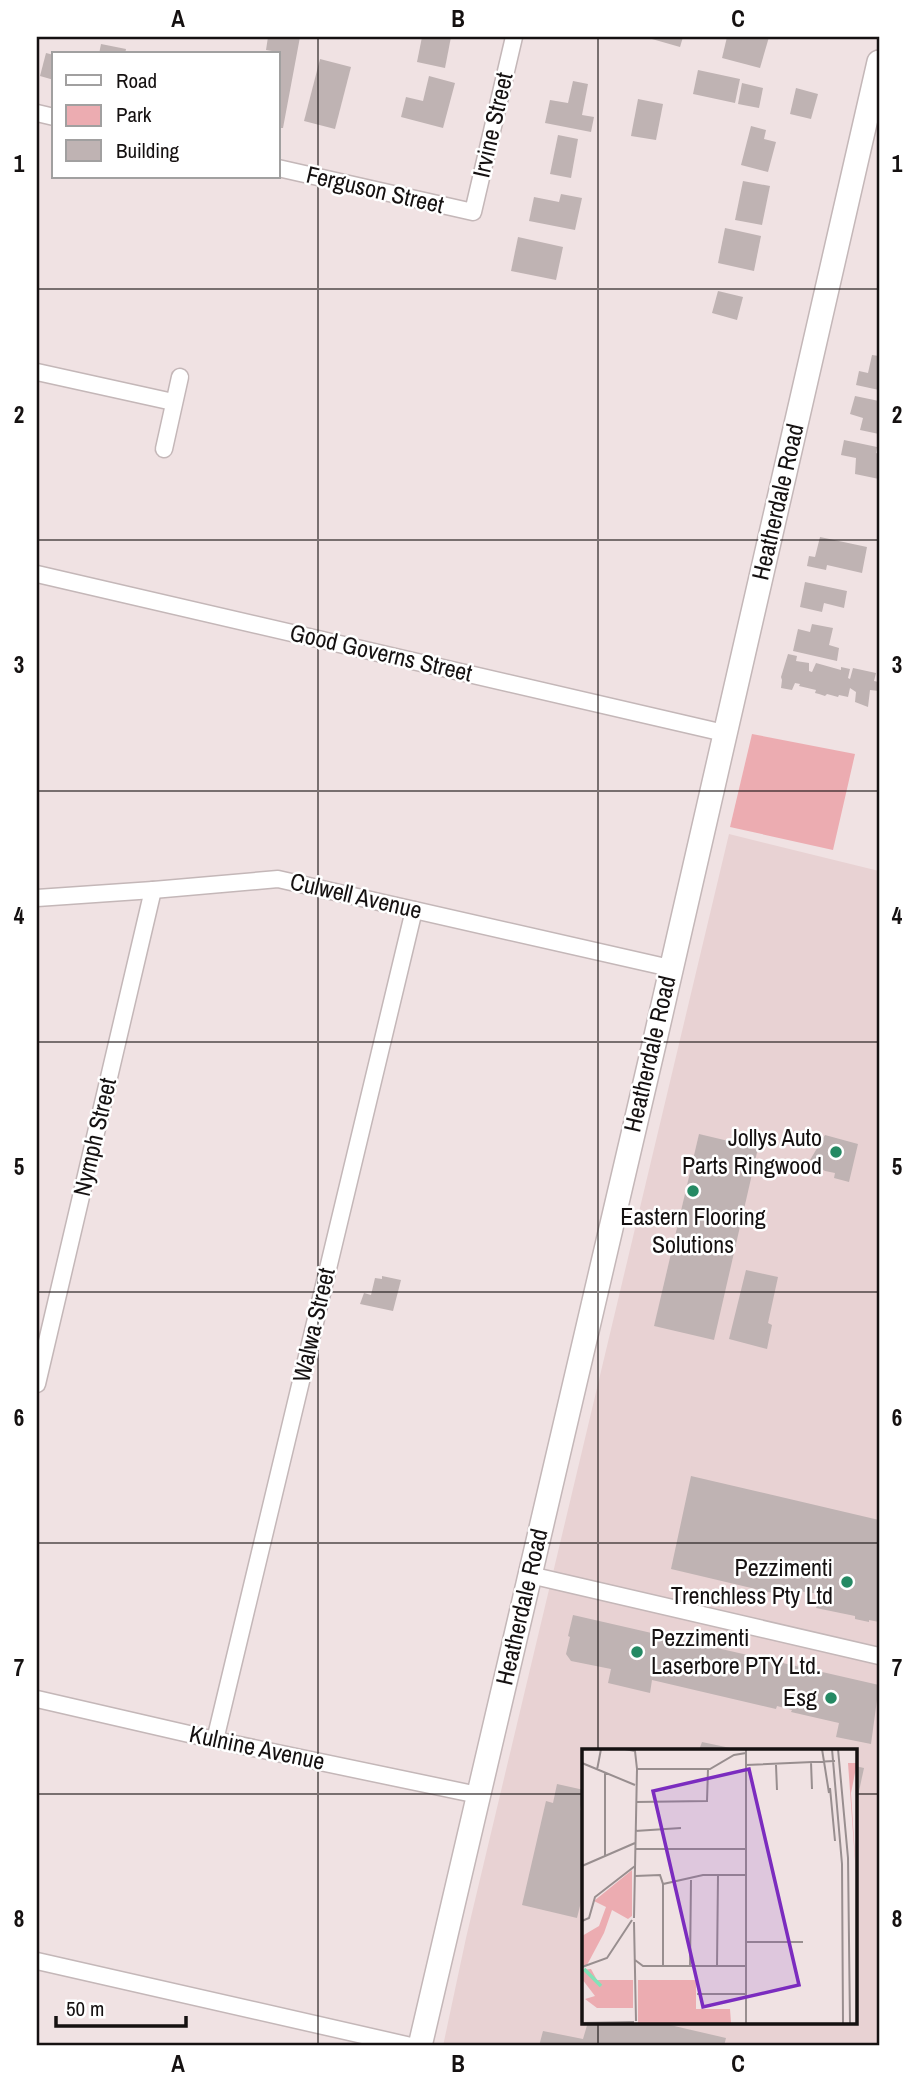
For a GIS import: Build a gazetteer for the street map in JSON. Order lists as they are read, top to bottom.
{
  "streets": {
    "main road": ["Heatherdale Road"],
    "street": [
      "Irvine Street",
      "Ferguson Street",
      "Good Governs Street",
      "Culwell Avenue",
      "Nymph Street",
      "Walwa Street",
      "Kulnine Avenue"
    ]
  },
  "crossings": [
    ["Irvine Street", "Ferguson Street"],
    ["Heatherdale Road", "Good Governs Street"],
    ["Heatherdale Road", "Culwell Avenue"],
    ["Heatherdale Road", "Kulnine Avenue"],
    ["Culwell Avenue", "Nymph Street"],
    ["Culwell Avenue", "Walwa Street"],
    ["Walwa Street", "Kulnine Avenue"]
  ],
  "places": [
    "Jollys Auto Parts Ringwood",
    "Eastern Flooring Solutions",
    "Pezzimenti Trenchless Pty Ltd",
    "Pezzimenti Laserbore PTY Ltd.",
    "Esg"
  ],
  "legend": ["Road", "Park", "Building"],
  "scale_bar": "50 m",
  "grid": {
    "columns": ["A", "B", "C"],
    "rows": [
      "1",
      "2",
      "3",
      "4",
      "5",
      "6",
      "7",
      "8"
    ]
  }
}
